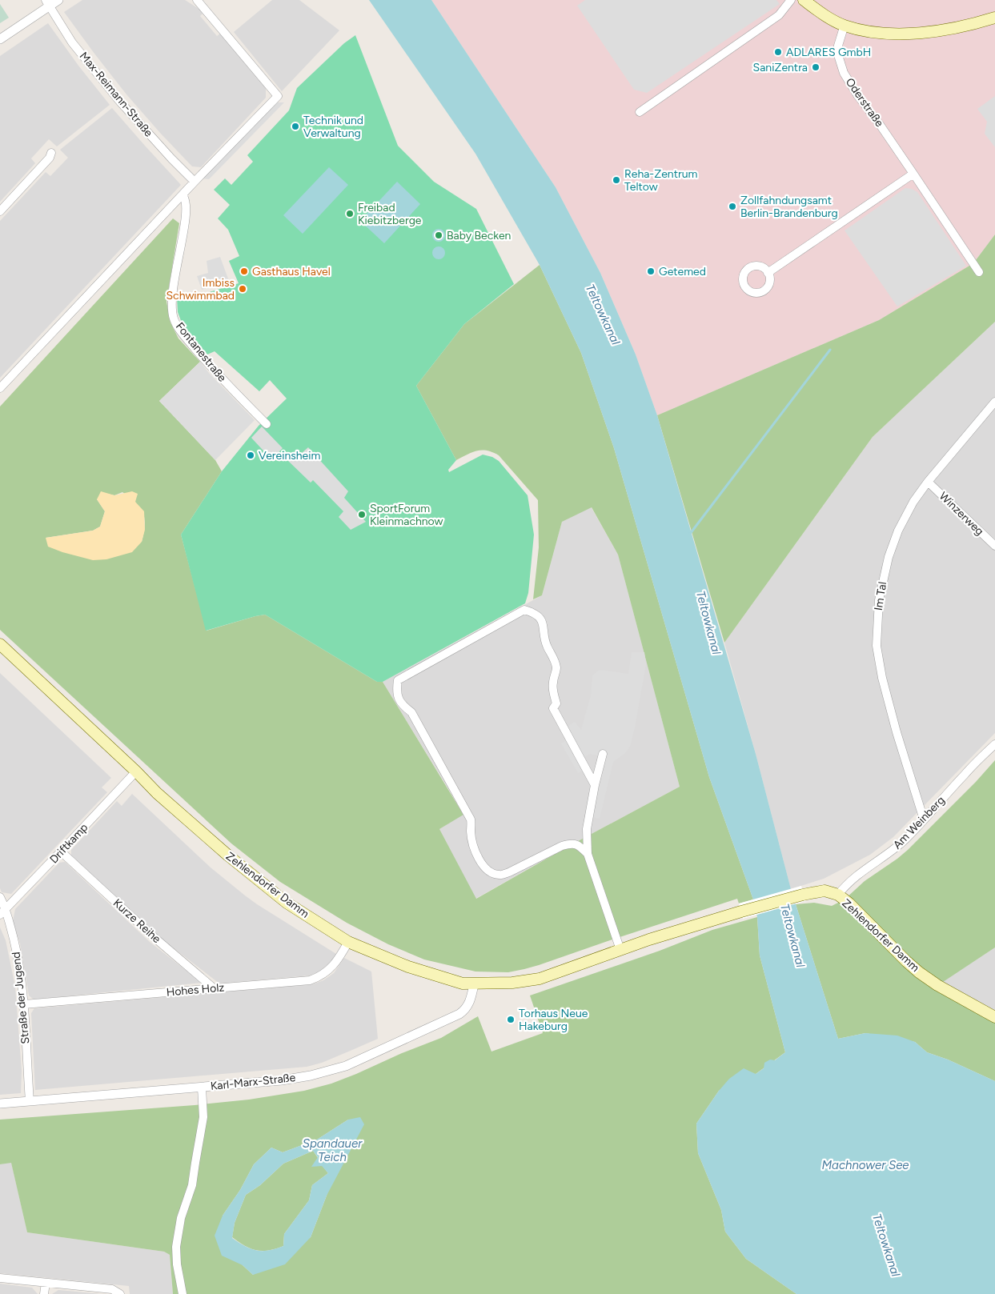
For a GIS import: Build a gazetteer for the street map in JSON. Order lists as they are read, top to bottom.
{
  "streets": {
    "main road": ["Zehlendorfer Damm"],
    "street": [
      "Max-Reimann-Straße",
      "Oderstraße",
      "Fontanestraße",
      "Winzerweg",
      "Im Tal",
      "Am Weinberg",
      "Driftkamp",
      "Kurze Reihe",
      "Hohes Holz",
      "Straße der Jugend",
      "Karl-Marx-Straße"
    ]
  },
  "crossings": [
    ["Winzerweg", "Im Tal"],
    ["Im Tal", "Am Weinberg"],
    ["Am Weinberg", "Zehlendorfer Damm"],
    ["Driftkamp", "Zehlendorfer Damm"],
    ["Driftkamp", "Kurze Reihe"],
    ["Driftkamp", "Straße der Jugend"],
    ["Zehlendorfer Damm", "Hohes Holz"],
    ["Zehlendorfer Damm", "Karl-Marx-Straße"],
    ["Kurze Reihe", "Hohes Holz"],
    ["Hohes Holz", "Straße der Jugend"],
    ["Straße der Jugend", "Karl-Marx-Straße"]
  ],
  "water": ["Teltowkanal", "Spandauer Teich", "Machnower See"],
  "places": [
    "ADLARES GmbH",
    "SaniZentra",
    "Technik und Verwaltung",
    "Reha-Zentrum Teltow",
    "Zollfahndungsamt Berlin-Brandenburg",
    "Freibad Kiebitzberge",
    "Baby Becken",
    "Gasthaus Havel",
    "Getemed",
    "Imbiss Schwimmbad",
    "Vereinsheim",
    "SportForum Kleinmachnow",
    "Torhaus Neue Hakeburg"
  ]
}
